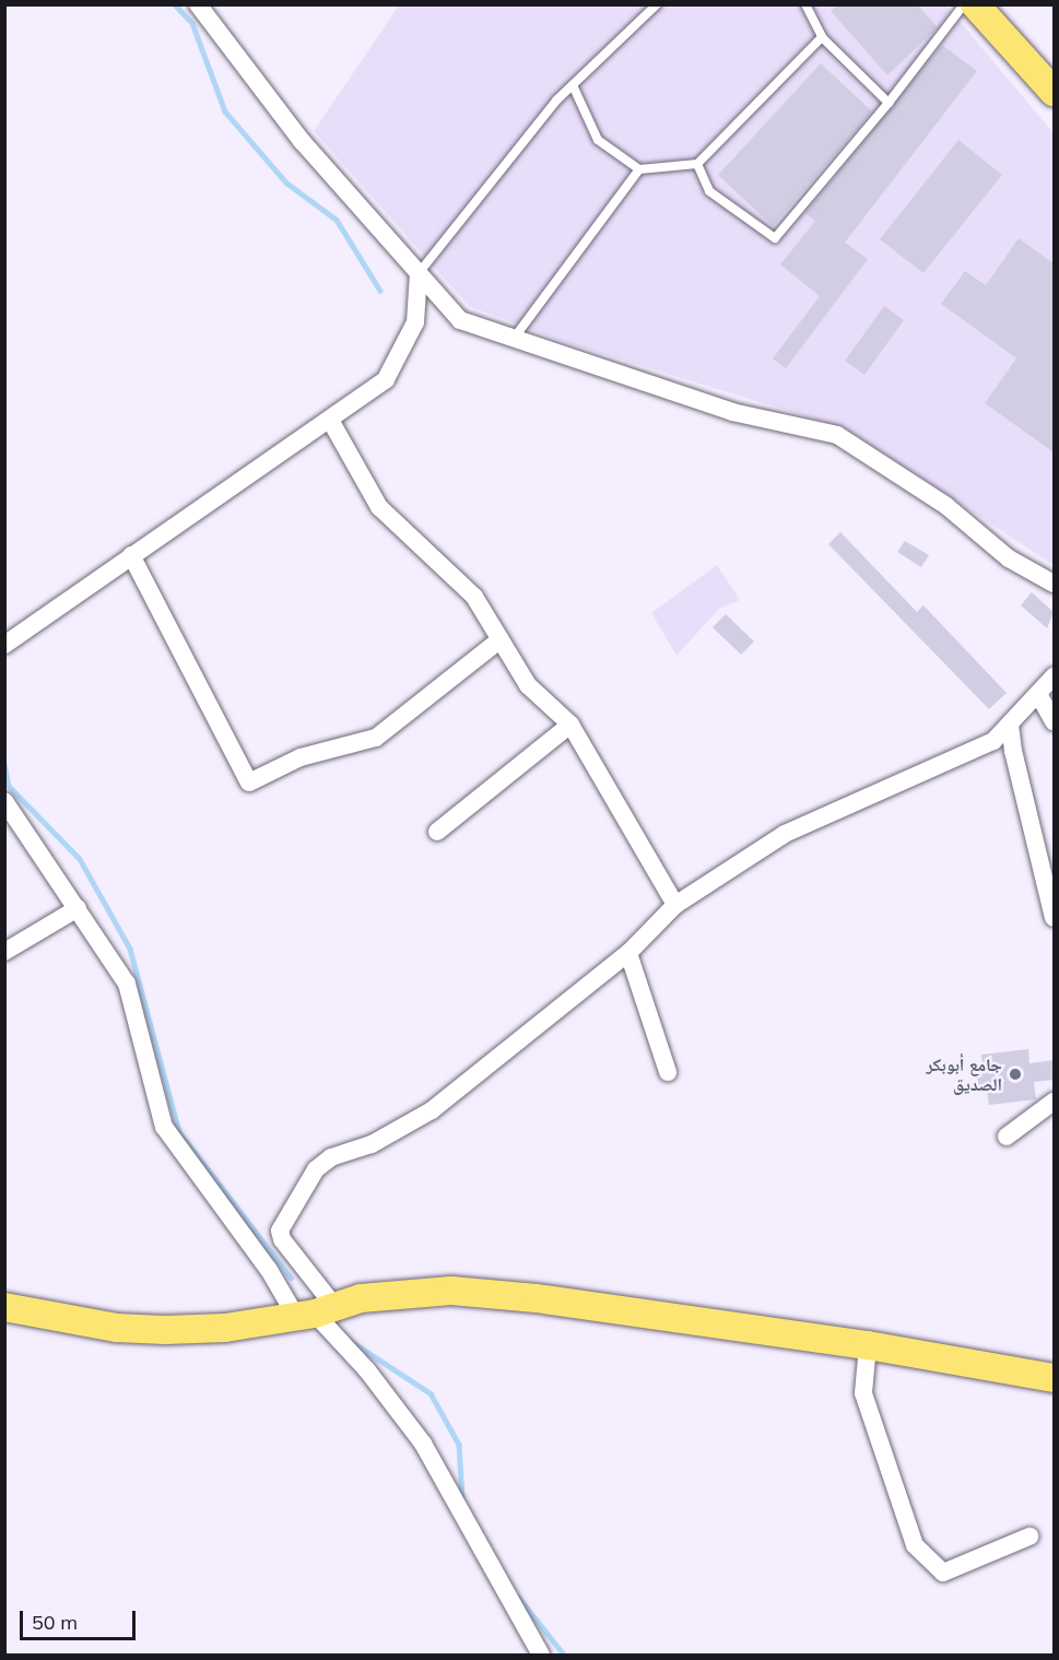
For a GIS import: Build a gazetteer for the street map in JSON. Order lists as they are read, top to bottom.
{
  "places": ["جامع أبوبكر الصديق"],
  "scale_bar": "50 m"
}
